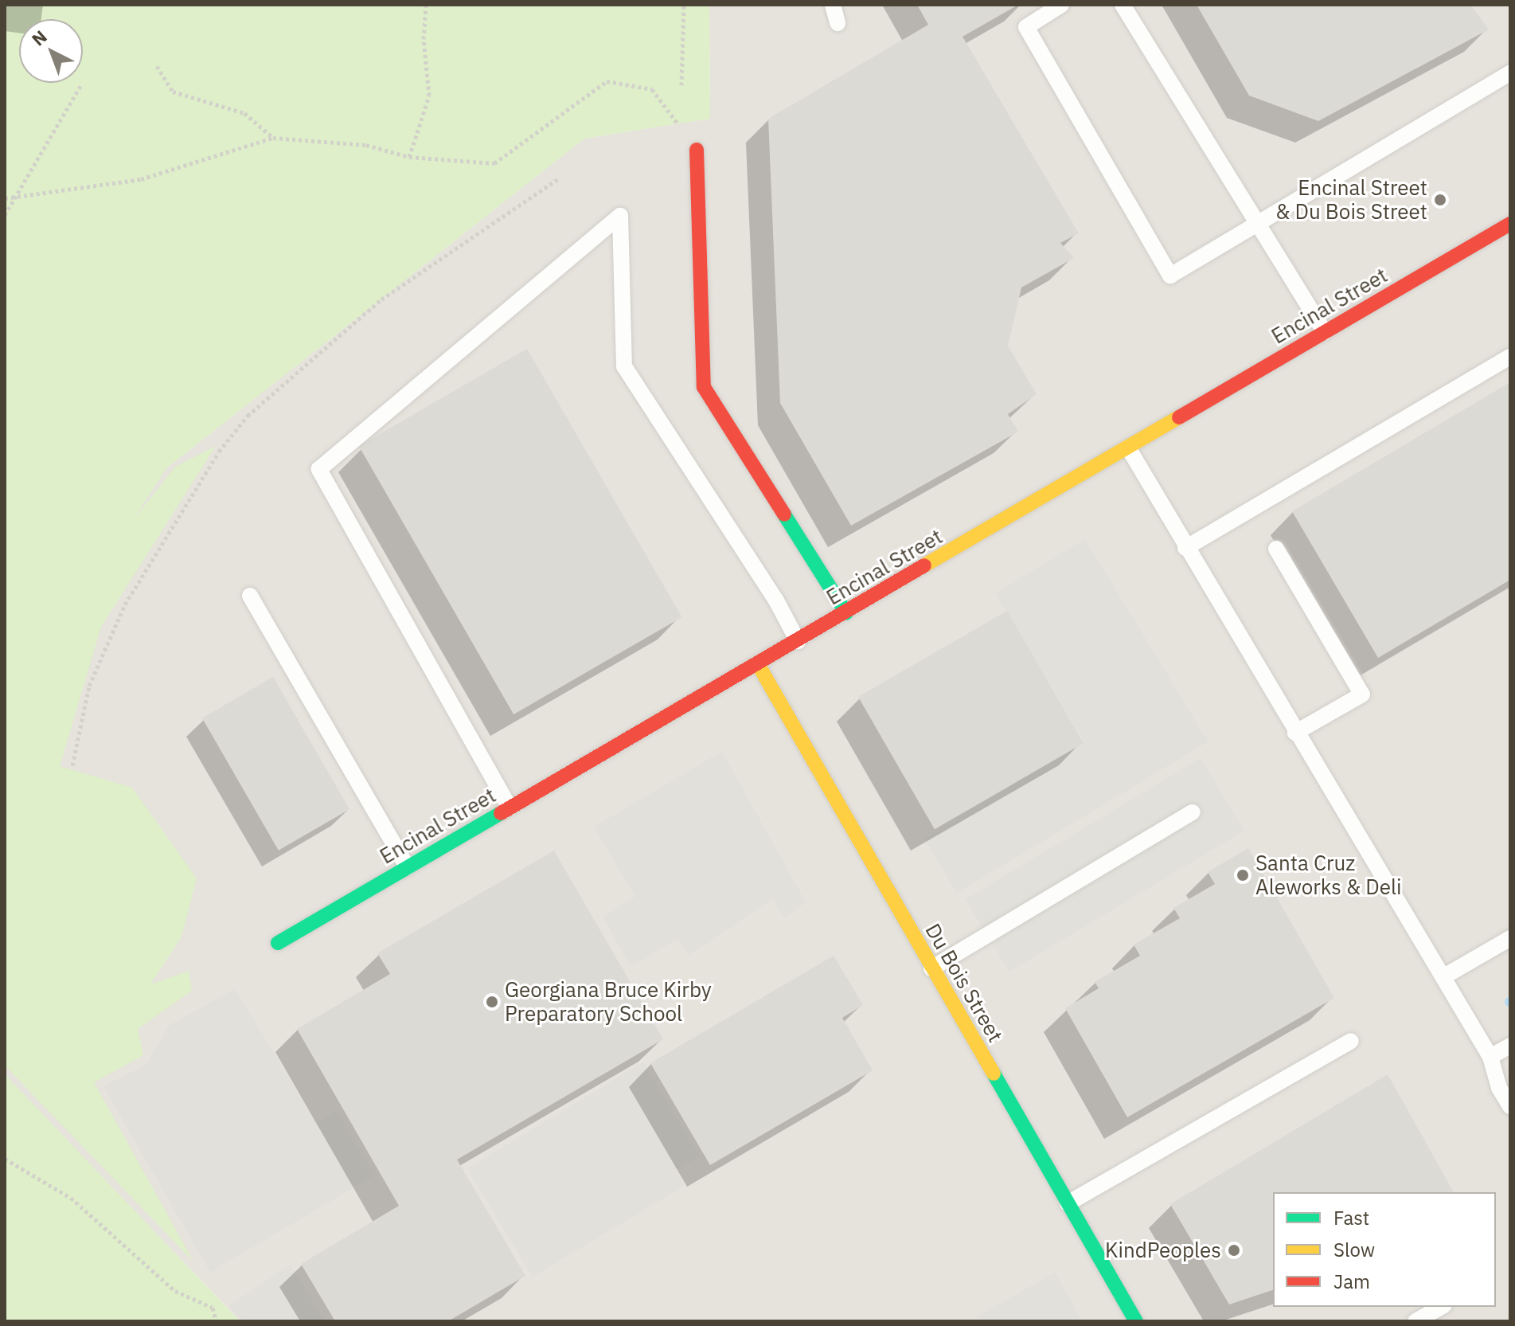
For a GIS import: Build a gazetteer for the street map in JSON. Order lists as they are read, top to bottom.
{
  "streets": {
    "street": ["Encinal Street", "Du Bois Street"]
  },
  "crossings": [
    ["Encinal Street", "Du Bois Street"]
  ],
  "places": [
    "Encinal Street & Du Bois Street",
    "Santa Cruz Aleworks & Deli",
    "Georgiana Bruce Kirby Preparatory School",
    "KindPeoples"
  ],
  "legend": ["Fast", "Slow", "Jam"],
  "north": "top left"
}
